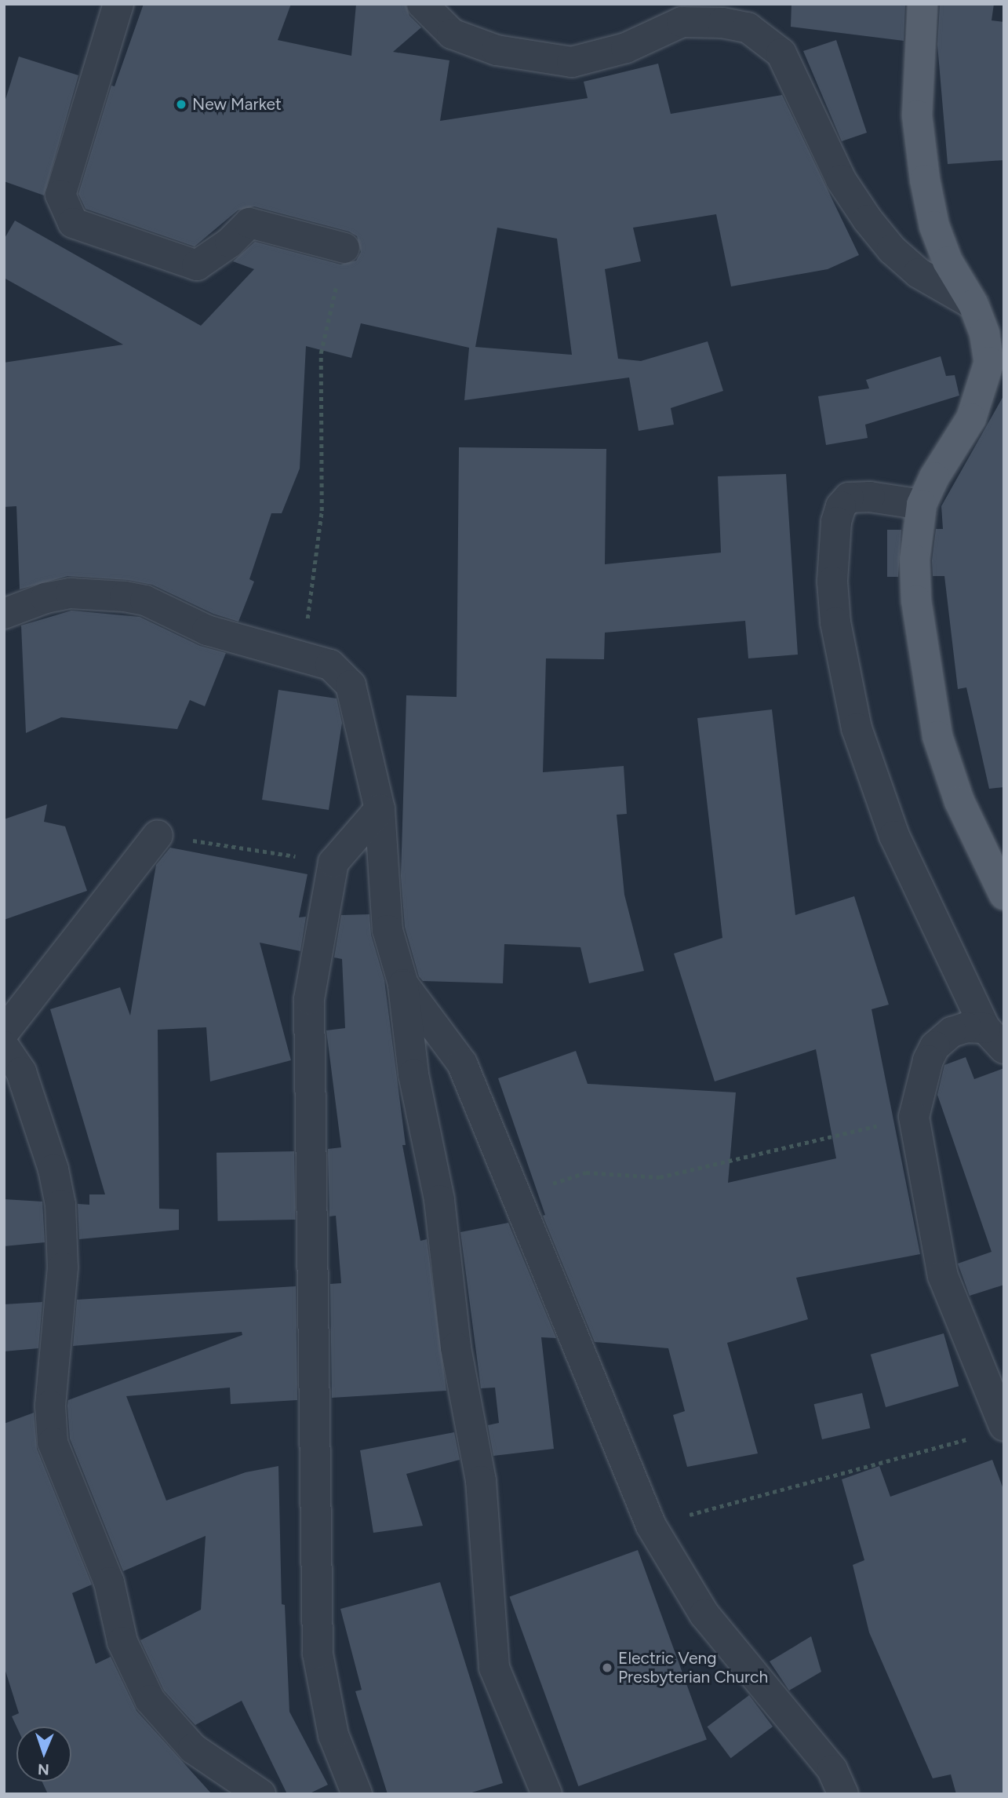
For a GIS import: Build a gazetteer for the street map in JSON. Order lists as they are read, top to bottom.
{
  "places": ["New Market", "Electric Veng Presbyterian Church"],
  "north": "bottom"
}
